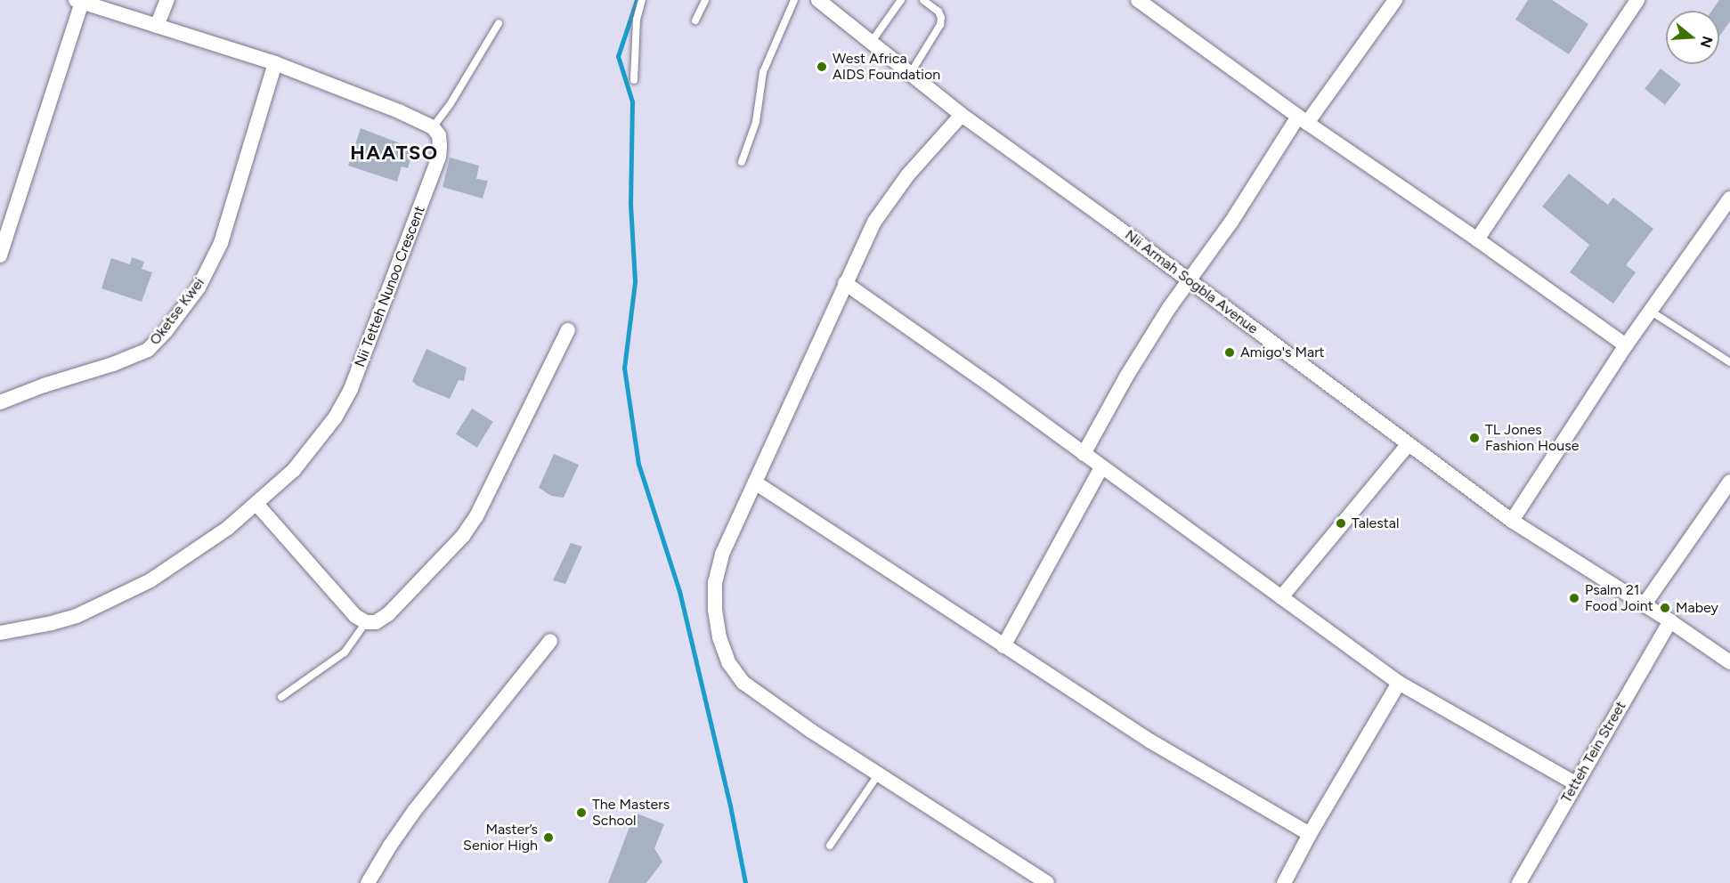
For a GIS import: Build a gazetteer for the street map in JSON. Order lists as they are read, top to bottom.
{
  "streets": {
    "street": [
      "Nii Armah Sogbla Avenue",
      "Nii Tetteh Nunoo Crescent",
      "Oketse Kwei",
      "Tetteh Tein Street"
    ]
  },
  "crossings": [
    ["Nii Armah Sogbla Avenue", "Tetteh Tein Street"]
  ],
  "districts": ["HAATSO"],
  "places": [
    "West Africa AIDS Foundation",
    "Amigo's Mart",
    "TL Jones Fashion House",
    "Talestal",
    "Psalm 21 Food Joint",
    "Mabey",
    "The Masters School",
    "Master’s Senior High"
  ],
  "north": "right"
}
